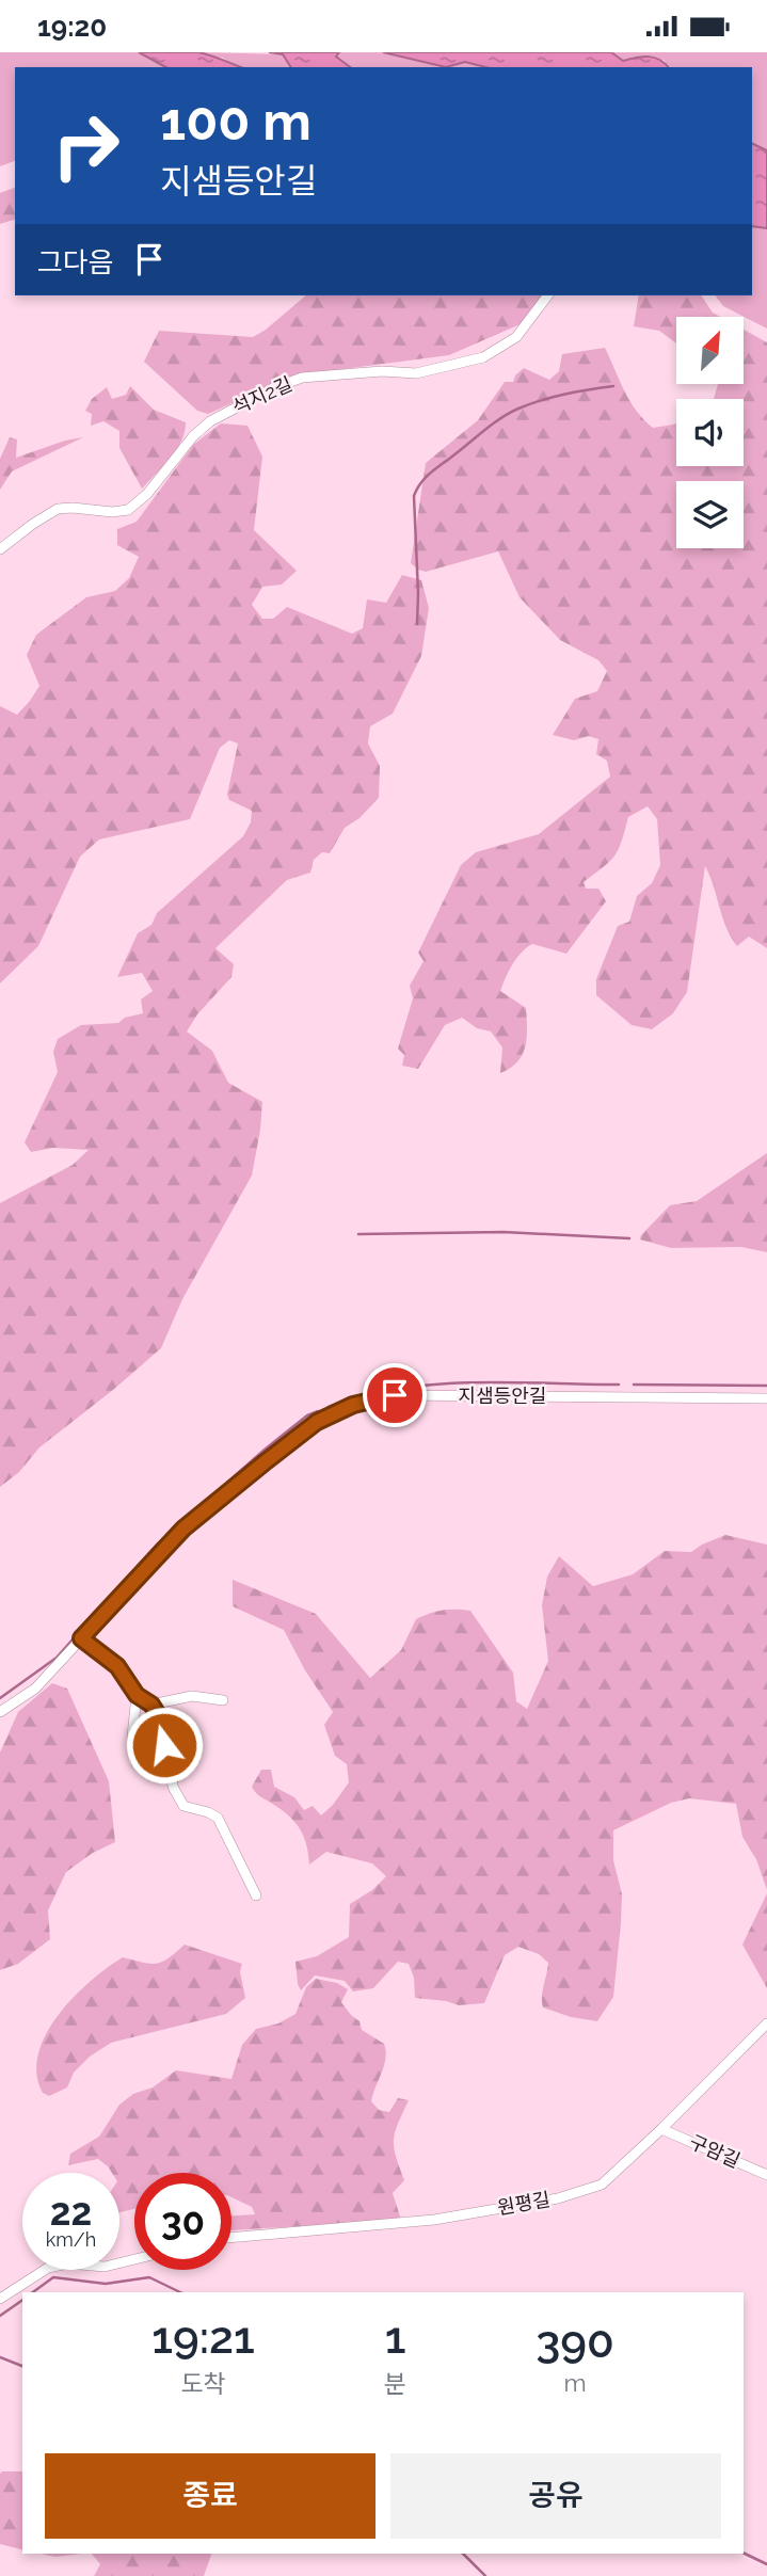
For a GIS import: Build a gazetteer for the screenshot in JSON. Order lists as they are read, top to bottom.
{
  "streets": {
    "street": [
      "석지2길",
      "지샘등안길",
      "구암길",
      "원평길"
    ]
  },
  "crossings": [
    ["구암길", "원평길"]
  ],
  "north": "top right",
  "page": {
    "status": "19:20",
    "turn": ["100 m", "지샘등안길"],
    "then": "그다음",
    "speed": "22 km/h",
    "limit": "30",
    "eta": [
      "19:21",
      "도착",
      "1",
      "분",
      "390",
      "m"
    ],
    "buttons": ["종료", "공유"]
  }
}
